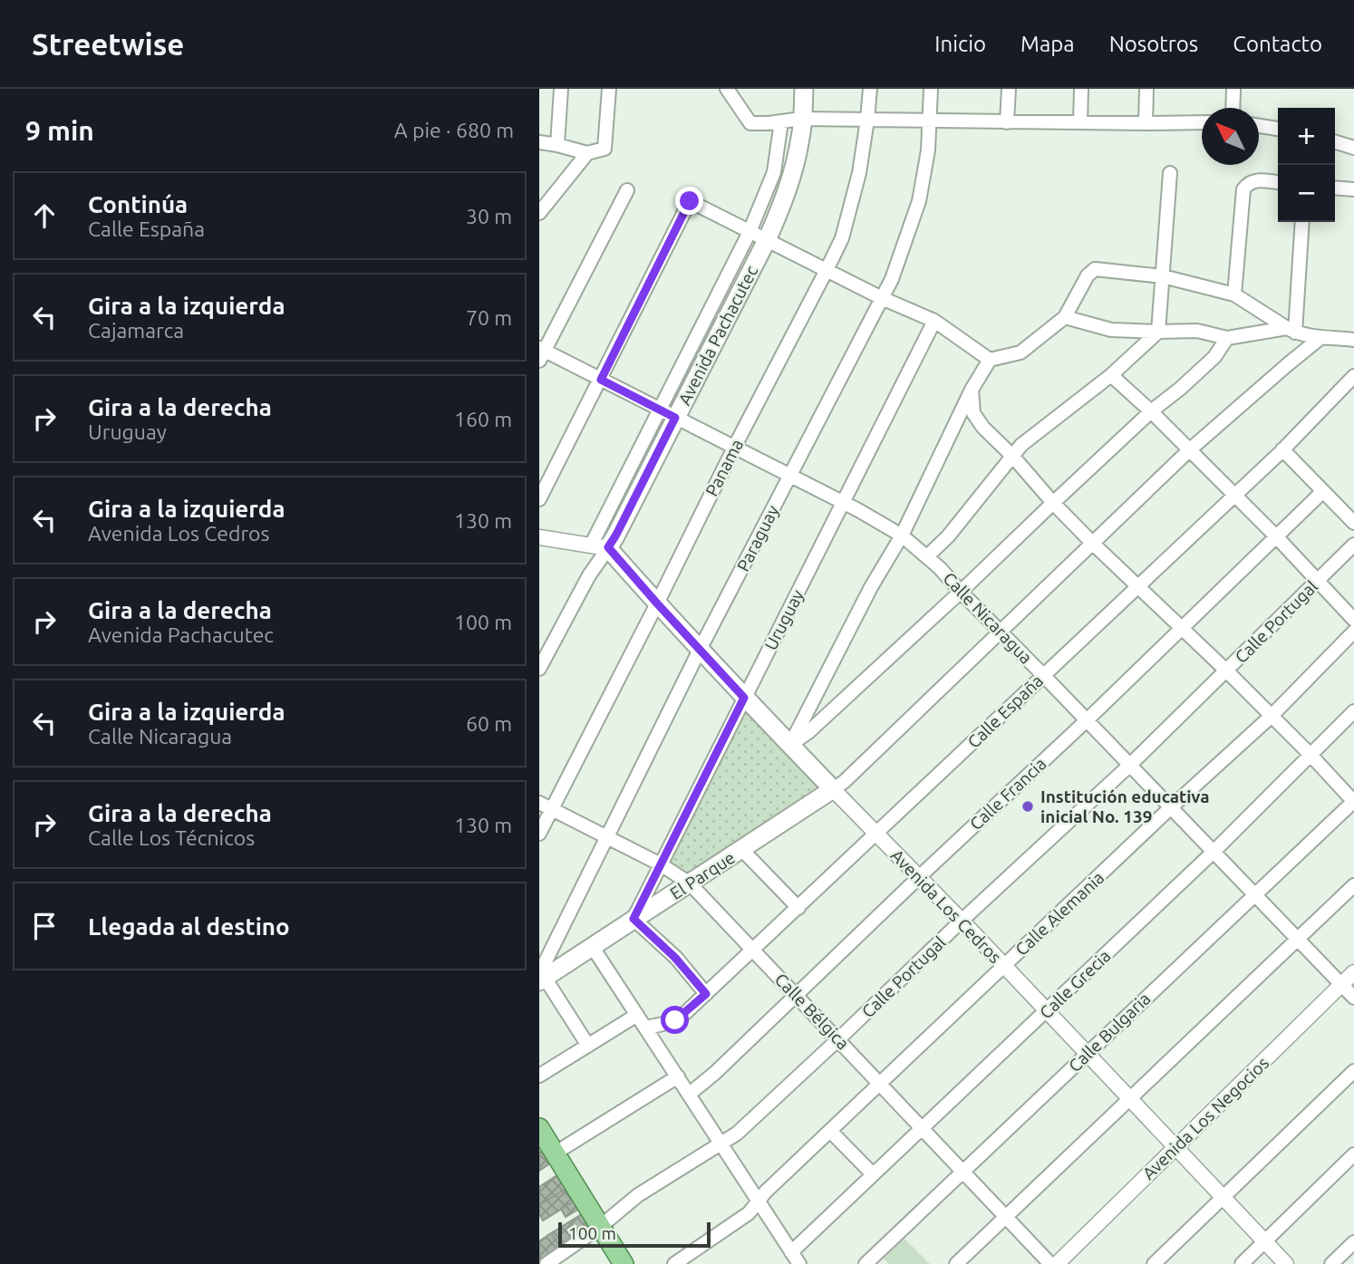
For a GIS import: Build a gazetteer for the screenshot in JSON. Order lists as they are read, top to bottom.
{
  "streets": {
    "main road": ["Avenida Pachacutec", "El Parque", "Avenida Los Cedros"],
    "street": [
      "Panama",
      "Paraguay",
      "Calle Nicaragua",
      "Uruguay",
      "Calle Portugal",
      "Calle España",
      "Calle Francia",
      "Calle Alemania",
      "Calle Grecia",
      "Calle Bélgica",
      "Calle Bulgaria",
      "Avenida Los Negocios"
    ]
  },
  "crossings": [
    ["Avenida Pachacutec", "Calle Nicaragua"],
    ["Avenida Pachacutec", "Avenida Los Cedros"],
    ["Panama", "Calle Nicaragua"],
    ["Panama", "Avenida Los Cedros"],
    ["Panama", "Calle Bélgica"],
    ["Paraguay", "Calle Nicaragua"],
    ["Paraguay", "El Parque"],
    ["Paraguay", "Avenida Los Cedros"],
    ["Paraguay", "Calle Bélgica"],
    ["Calle Nicaragua", "Uruguay"],
    ["Calle Nicaragua", "Calle Portugal"],
    ["Calle Nicaragua", "Calle España"],
    ["Calle Nicaragua", "Calle Francia"],
    ["Calle Nicaragua", "Calle Alemania"],
    ["Calle Nicaragua", "Calle Grecia"],
    ["Calle Nicaragua", "Calle Bulgaria"],
    ["Calle Nicaragua", "Avenida Los Negocios"],
    ["Uruguay", "El Parque"],
    ["Uruguay", "Avenida Los Cedros"],
    ["Uruguay", "Calle Bélgica"],
    ["Calle Portugal", "Avenida Los Cedros"],
    ["Calle Portugal", "Calle Bélgica"],
    ["Calle España", "Avenida Los Cedros"],
    ["Calle España", "Calle Bélgica"],
    ["Calle Francia", "Avenida Los Cedros"],
    ["Calle Francia", "Calle Bélgica"],
    ["El Parque", "Avenida Los Cedros"],
    ["El Parque", "Calle Bélgica"],
    ["Avenida Los Cedros", "Calle Alemania"],
    ["Avenida Los Cedros", "Calle Grecia"],
    ["Avenida Los Cedros", "Calle Bulgaria"],
    ["Avenida Los Cedros", "Avenida Los Negocios"],
    ["Calle Alemania", "Calle Bélgica"],
    ["Calle Grecia", "Calle Bélgica"],
    ["Calle Bélgica", "Calle Bulgaria"]
  ],
  "places": ["Institución educativa inicial No. 139"],
  "scale_bar": "100 m",
  "north": "top left",
  "page": {
    "header": "Streetwise",
    "nav": [
      "Inicio",
      "Mapa",
      "Nosotros",
      "Contacto"
    ],
    "heading": ["9 min", "A pie · 680 m"],
    "map_buttons": ["+", "−"],
    "list": [
      ["Continúa", "Calle España", "30 m"],
      ["Gira a la izquierda", "Cajamarca", "70 m"],
      ["Gira a la derecha", "Uruguay", "160 m"],
      ["Gira a la izquierda", "Avenida Los Cedros", "130 m"],
      ["Gira a la derecha", "Avenida Pachacutec", "100 m"],
      ["Gira a la izquierda", "Calle Nicaragua", "60 m"],
      ["Gira a la derecha", "Calle Los Técnicos", "130 m"],
      "Llegada al destino"
    ],
    "scale": "100 m"
  }
}
